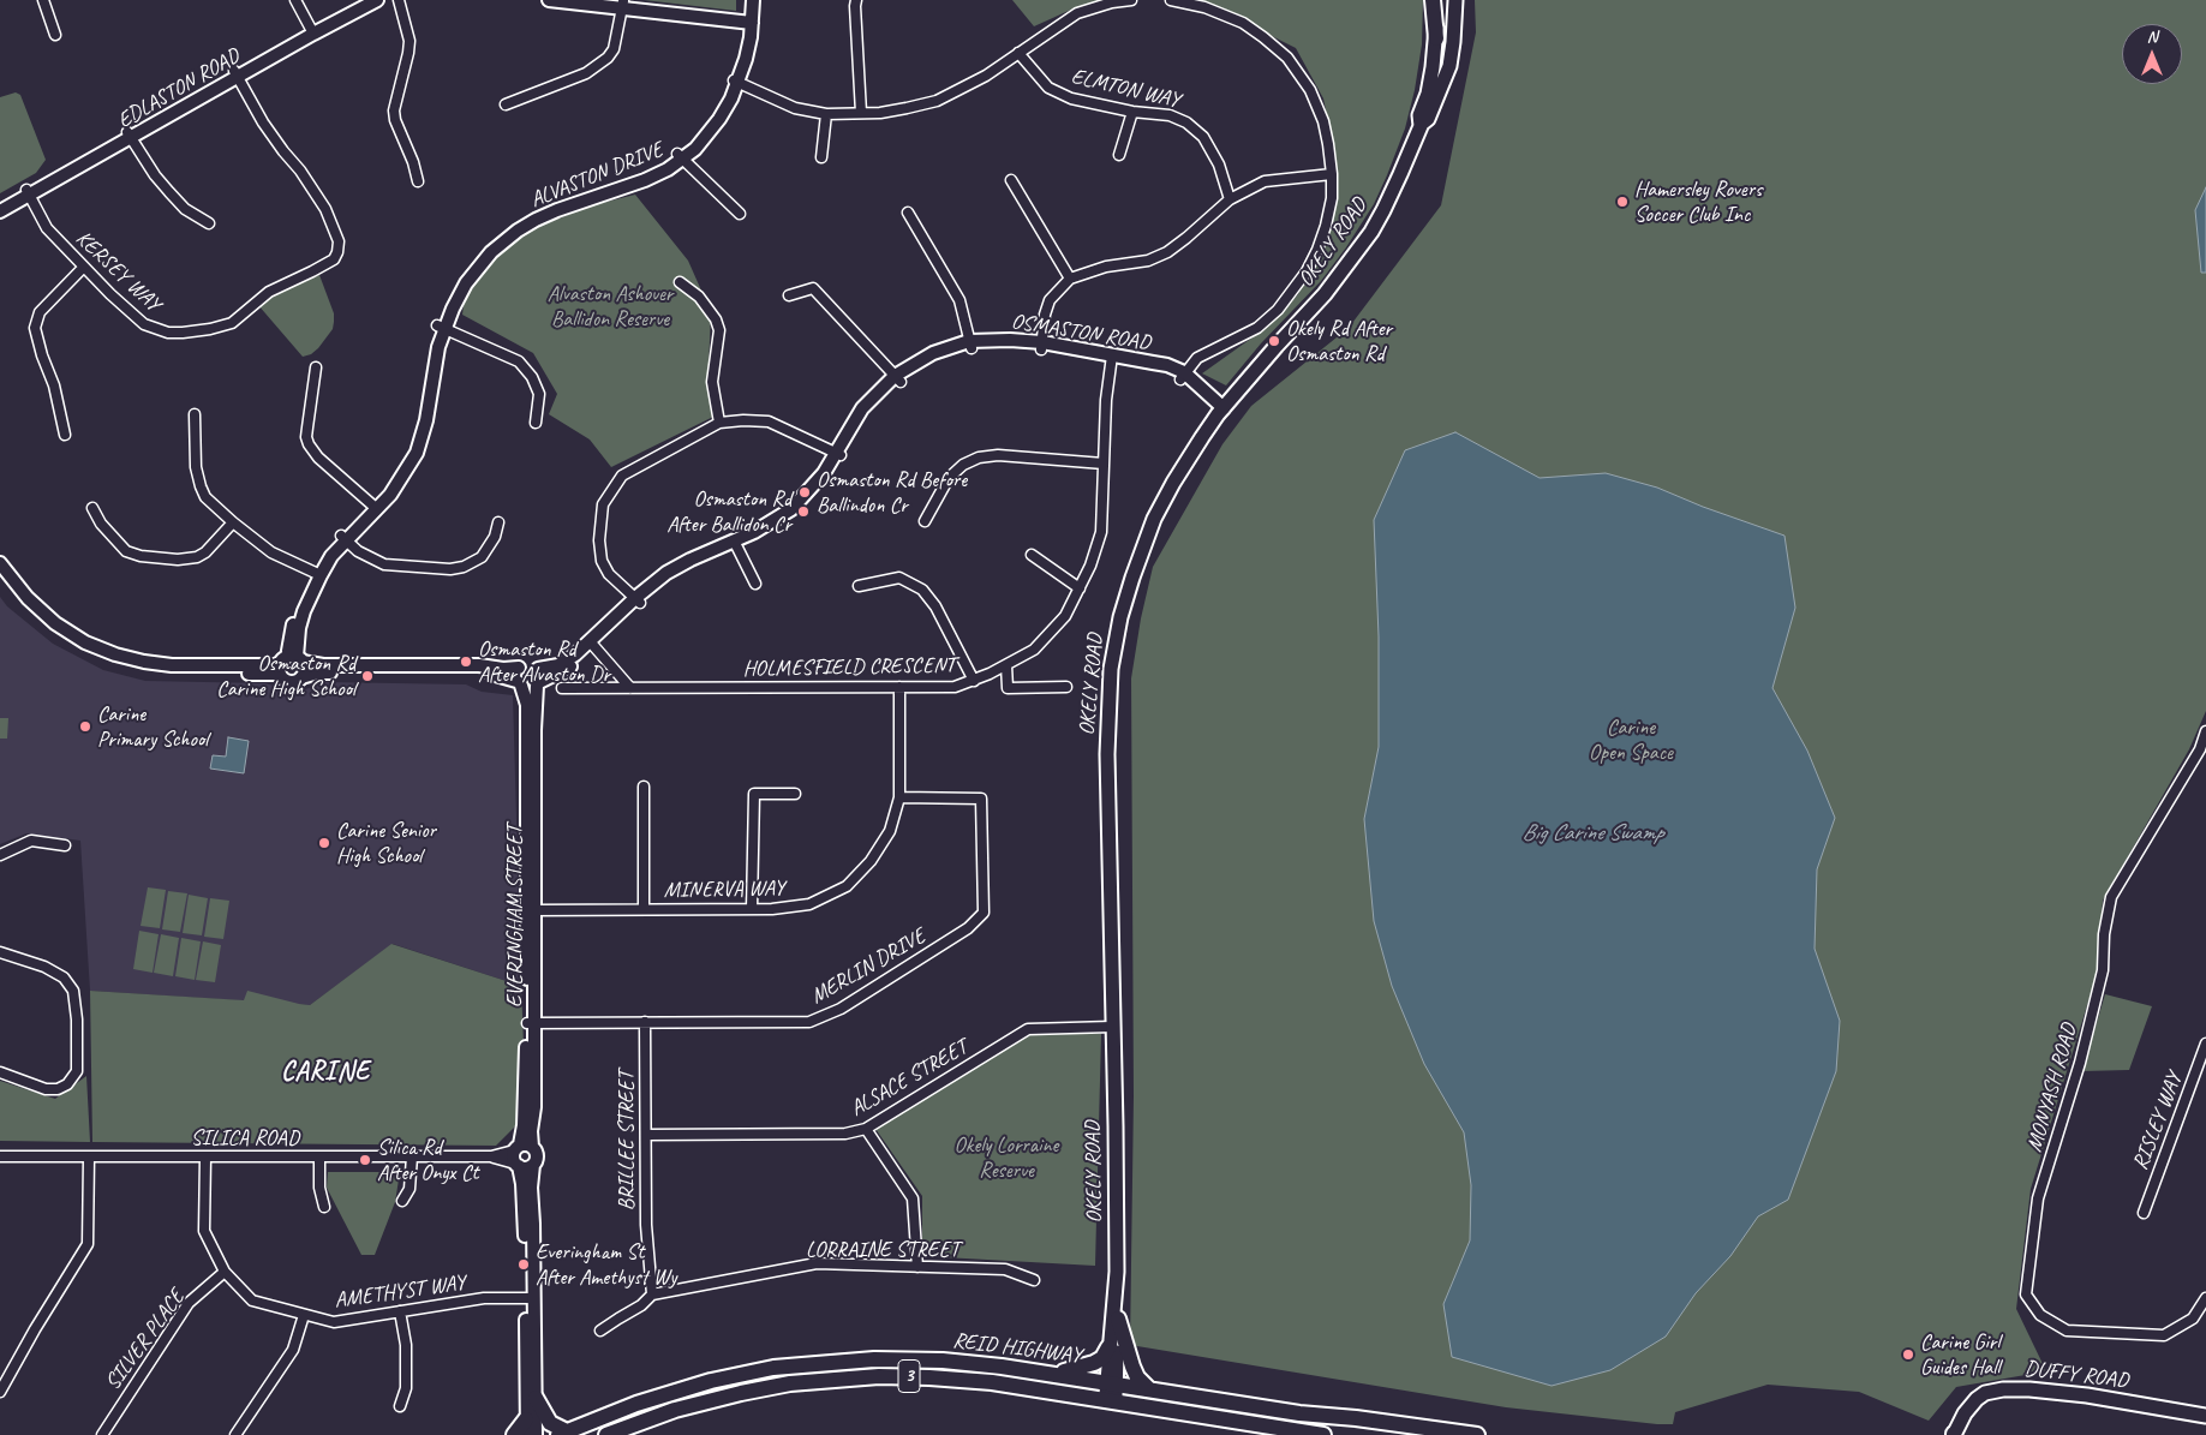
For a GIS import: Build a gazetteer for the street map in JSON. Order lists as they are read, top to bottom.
{
  "streets": {
    "main road": [
      "OKELY ROAD",
      "REID HIGHWAY",
      "DUFFY ROAD",
      "3"
    ],
    "street": [
      "EDLASTON ROAD",
      "ELMTON WAY",
      "ALVASTON DRIVE",
      "KERSEY WAY",
      "OSMASTON ROAD",
      "HOLMESFIELD CRESCENT",
      "MINERVA WAY",
      "EVERINGHAM STREET",
      "MERLIN DRIVE",
      "ALSACE STREET",
      "MONYASH ROAD",
      "RISLEY WAY",
      "SILICA ROAD",
      "BRILLEE STREET",
      "LORRAINE STREET",
      "AMETHYST WAY",
      "SILVER PLACE"
    ]
  },
  "crossings": [
    ["EDLASTON ROAD", "KERSEY WAY"],
    ["OKELY ROAD", "OSMASTON ROAD"],
    ["OKELY ROAD", "ALSACE STREET"],
    ["OKELY ROAD", "REID HIGHWAY"],
    ["OSMASTON ROAD", "HOLMESFIELD CRESCENT"],
    ["OSMASTON ROAD", "EVERINGHAM STREET"],
    ["HOLMESFIELD CRESCENT", "MINERVA WAY"],
    ["MINERVA WAY", "EVERINGHAM STREET"],
    ["MINERVA WAY", "MERLIN DRIVE"],
    ["EVERINGHAM STREET", "MERLIN DRIVE"],
    ["EVERINGHAM STREET", "SILICA ROAD"],
    ["EVERINGHAM STREET", "AMETHYST WAY"],
    ["MERLIN DRIVE", "BRILLEE STREET"],
    ["ALSACE STREET", "BRILLEE STREET"],
    ["SILICA ROAD", "AMETHYST WAY"],
    ["BRILLEE STREET", "LORRAINE STREET"],
    ["AMETHYST WAY", "SILVER PLACE"]
  ],
  "districts": ["CARINE"],
  "water": ["Big Carine Swamp"],
  "parks": ["Alvaston Ashover Ballidon Reserve", "Carine Open Space", "Okely Lorraine Reserve"],
  "places": [
    "Hamersley Rovers Soccer Club Inc",
    "Okely Rd After Osmaston Rd",
    "Osmaston Rd Before Ballindon Cr",
    "Osmaston Rd After Ballidon Cr",
    "Osmaston Rd After Alvaston Dr",
    "Osmaston Rd Carine High School",
    "Carine Primary School",
    "Carine Senior High School",
    "Silica Rd After Onyx Ct",
    "Everingham St After Amethyst Wy",
    "Carine Girl Guides Hall"
  ],
  "north": "top"
}
